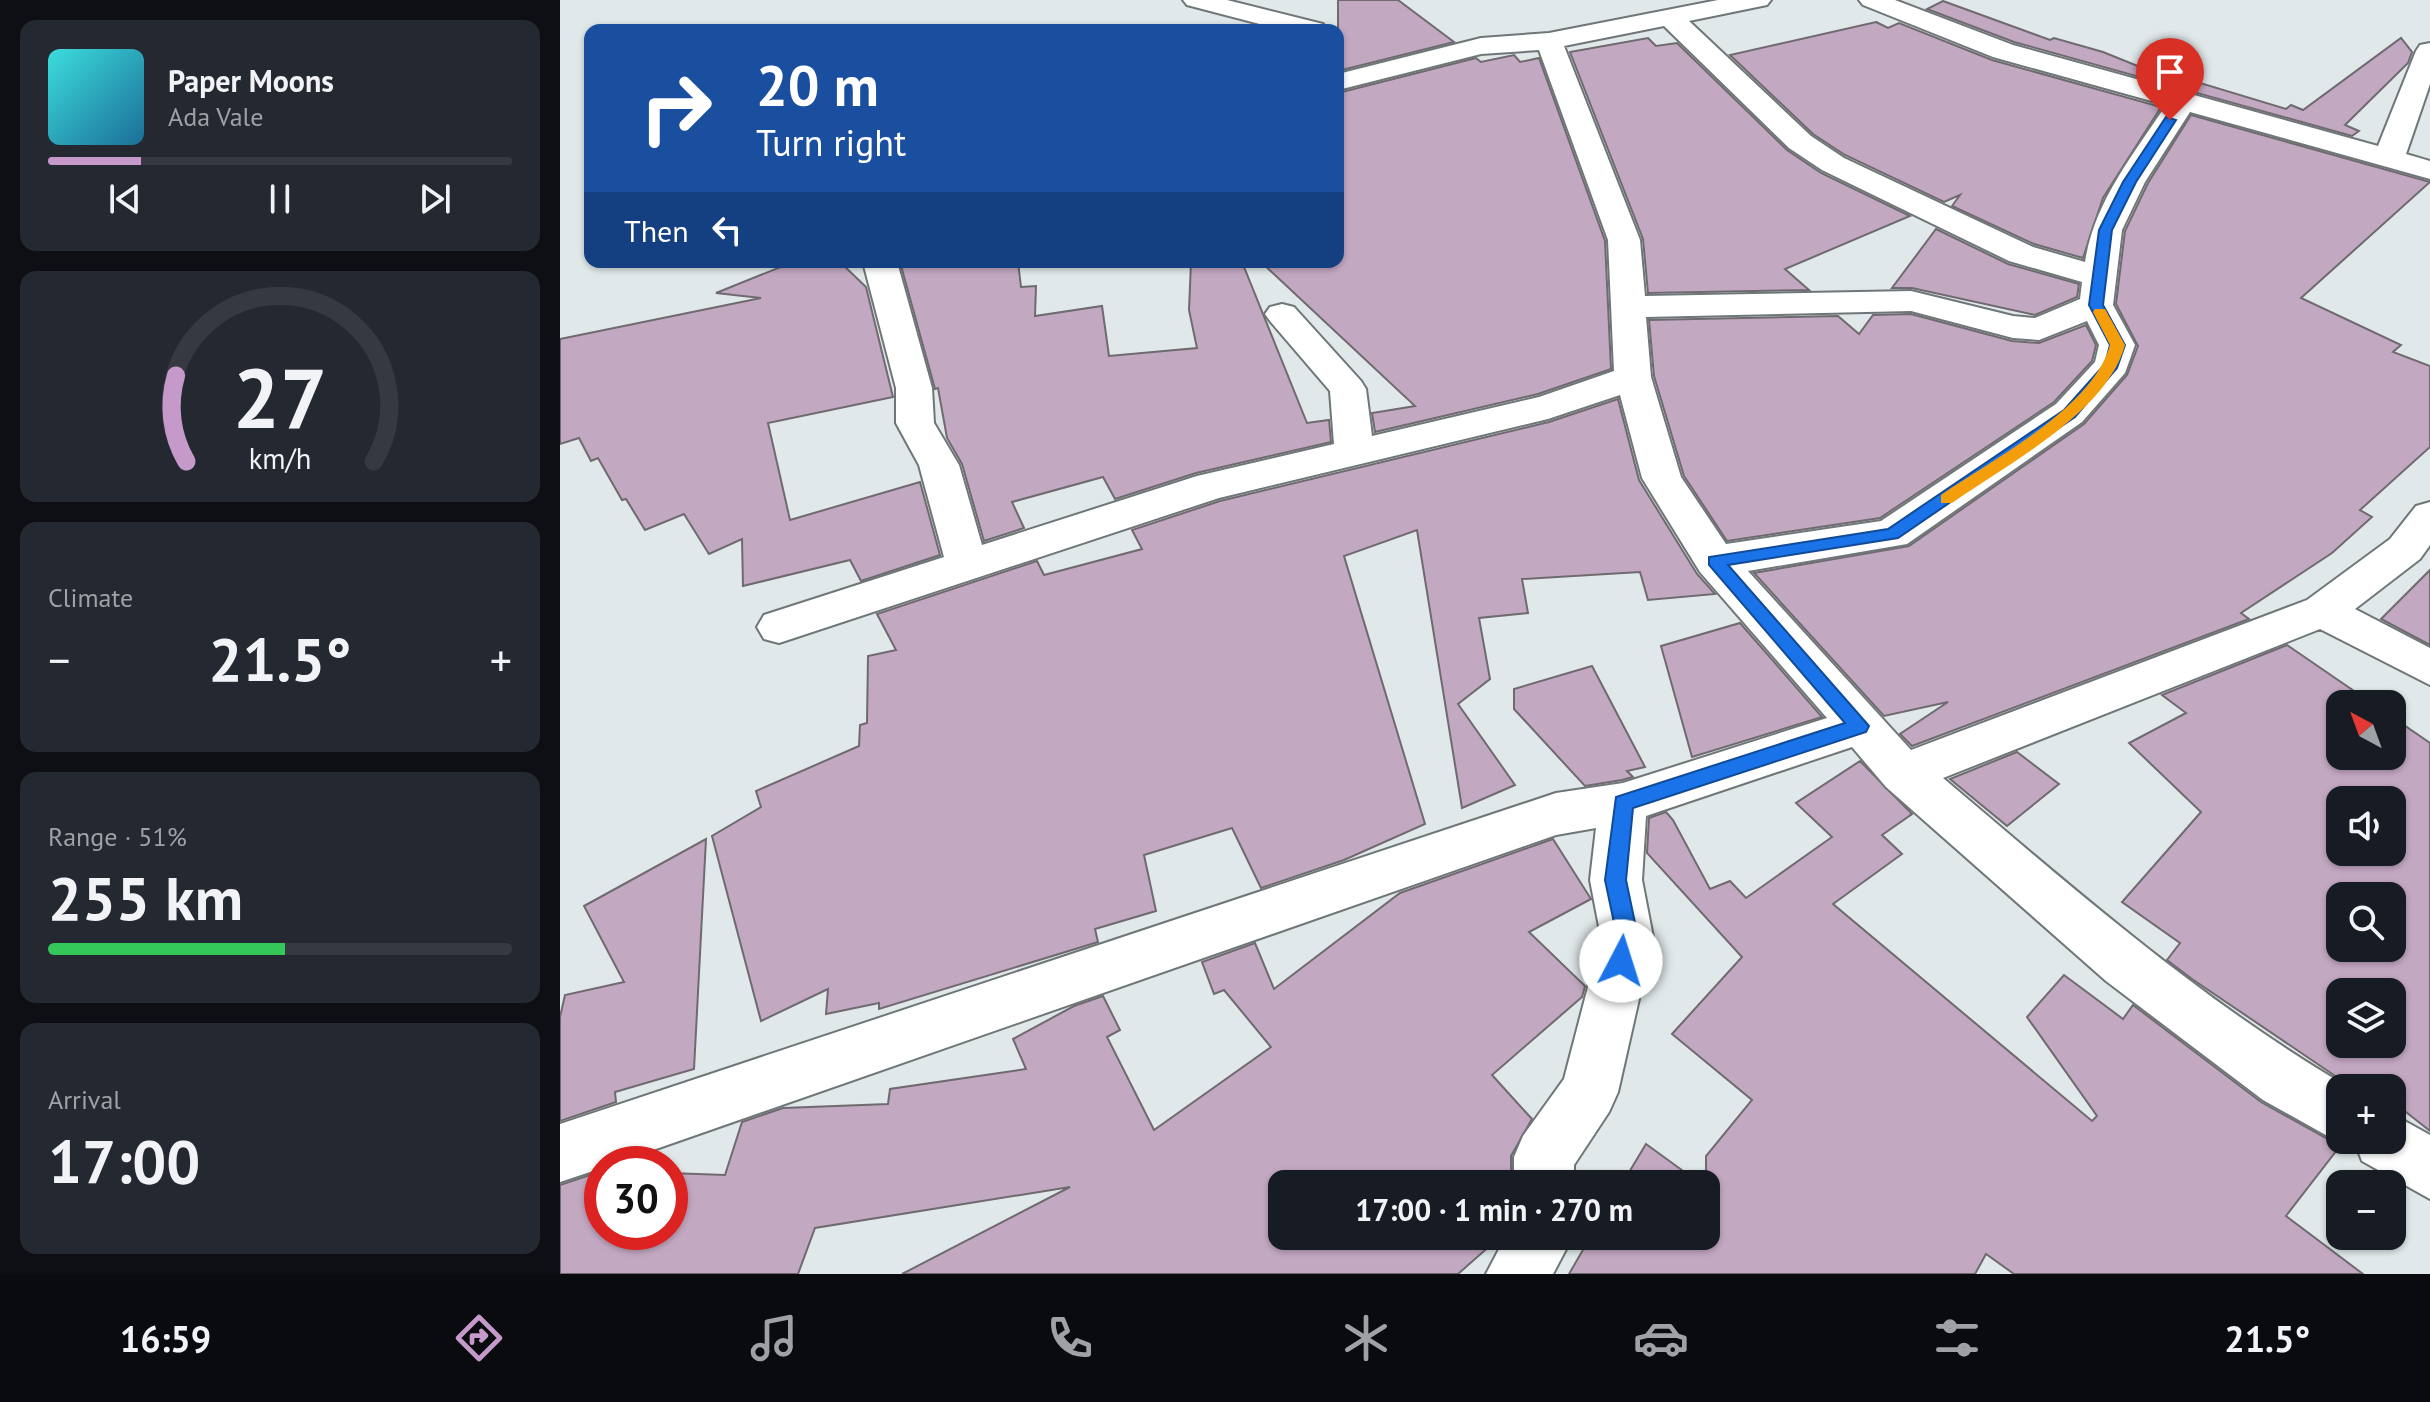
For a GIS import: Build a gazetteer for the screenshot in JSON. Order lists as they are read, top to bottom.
{
  "north": "top left",
  "page": {
    "turn": ["20 m", "Turn right"],
    "song": ["Paper Moons", "Ada Vale"],
    "then": "Then",
    "tile": [
      "Climate",
      ["Range · 51%", "255 km"],
      ["Arrival", "17:00"]
    ],
    "heat": ["−", "21.5°", "+"],
    "map_buttons": ["+", "−"],
    "limit": "30",
    "trip": "17:00 · 1 min · 270 m",
    "tabs": ["16:59", "21.5°"],
    "gauge": ["27", "km/h"]
  }
}
